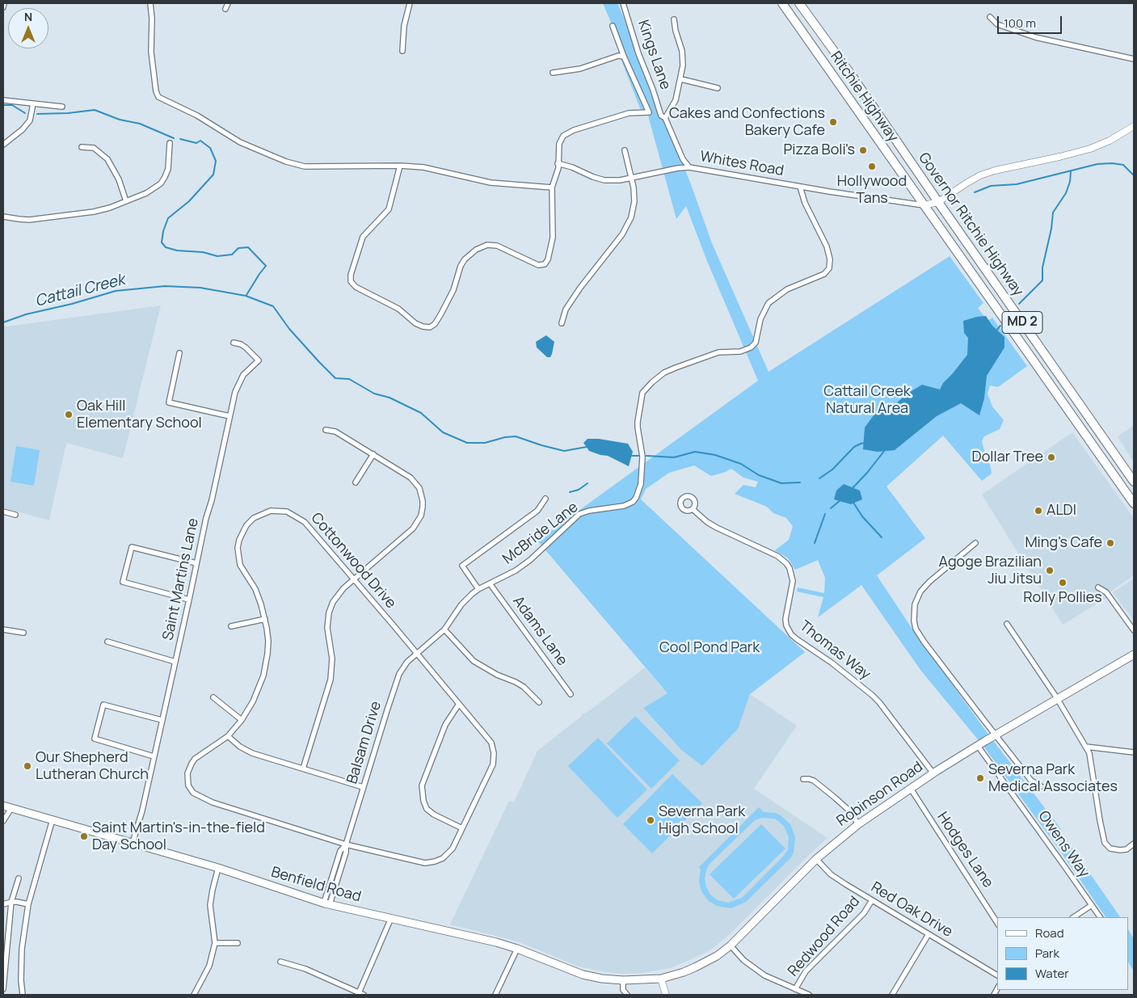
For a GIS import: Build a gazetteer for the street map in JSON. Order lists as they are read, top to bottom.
{
  "streets": {
    "highway": ["Ritchie Highway", "Governor Ritchie Highway", "MD 2"],
    "main road": ["Robinson Road", "Benfield Road"],
    "street": [
      "Kings Lane",
      "Whites Road",
      "McBride Lane",
      "Cottonwood Drive",
      "Saint Martins Lane",
      "Adams Lane",
      "Thomas Way",
      "Balsam Drive",
      "Owens Way",
      "Hodges Lane",
      "Red Oak Drive",
      "Redwood Road"
    ]
  },
  "crossings": [
    ["Kings Lane", "Whites Road"],
    ["Ritchie Highway", "Whites Road"],
    ["Ritchie Highway", "Governor Ritchie Highway"],
    ["Whites Road", "Governor Ritchie Highway"],
    ["Whites Road", "McBride Lane"],
    ["McBride Lane", "Cottonwood Drive"],
    ["McBride Lane", "Adams Lane"],
    ["McBride Lane", "Balsam Drive"],
    ["Cottonwood Drive", "Balsam Drive"],
    ["Saint Martins Lane", "Benfield Road"],
    ["Thomas Way", "Robinson Road"],
    ["Balsam Drive", "Benfield Road"],
    ["Robinson Road", "Owens Way"],
    ["Robinson Road", "Hodges Lane"],
    ["Robinson Road", "Benfield Road"],
    ["Robinson Road", "Red Oak Drive"],
    ["Red Oak Drive", "Redwood Road"]
  ],
  "water": ["Cattail Creek"],
  "parks": ["Cattail Creek Natural Area", "Cool Pond Park"],
  "places": [
    "Cakes and Confections Bakery Cafe",
    "Pizza Boli's",
    "Hollywood Tans",
    "Oak Hill Elementary School",
    "Dollar Tree",
    "ALDI",
    "Ming's Cafe",
    "Agoge Brazilian Jiu Jitsu",
    "Rolly Pollies",
    "Our Shepherd Lutheran Church",
    "Severna Park Medical Associates",
    "Severna Park High School",
    "Saint Martin's-in-the-field Day School"
  ],
  "legend": ["Road", "Park", "Water"],
  "scale_bar": "100 m",
  "north": "top"
}
